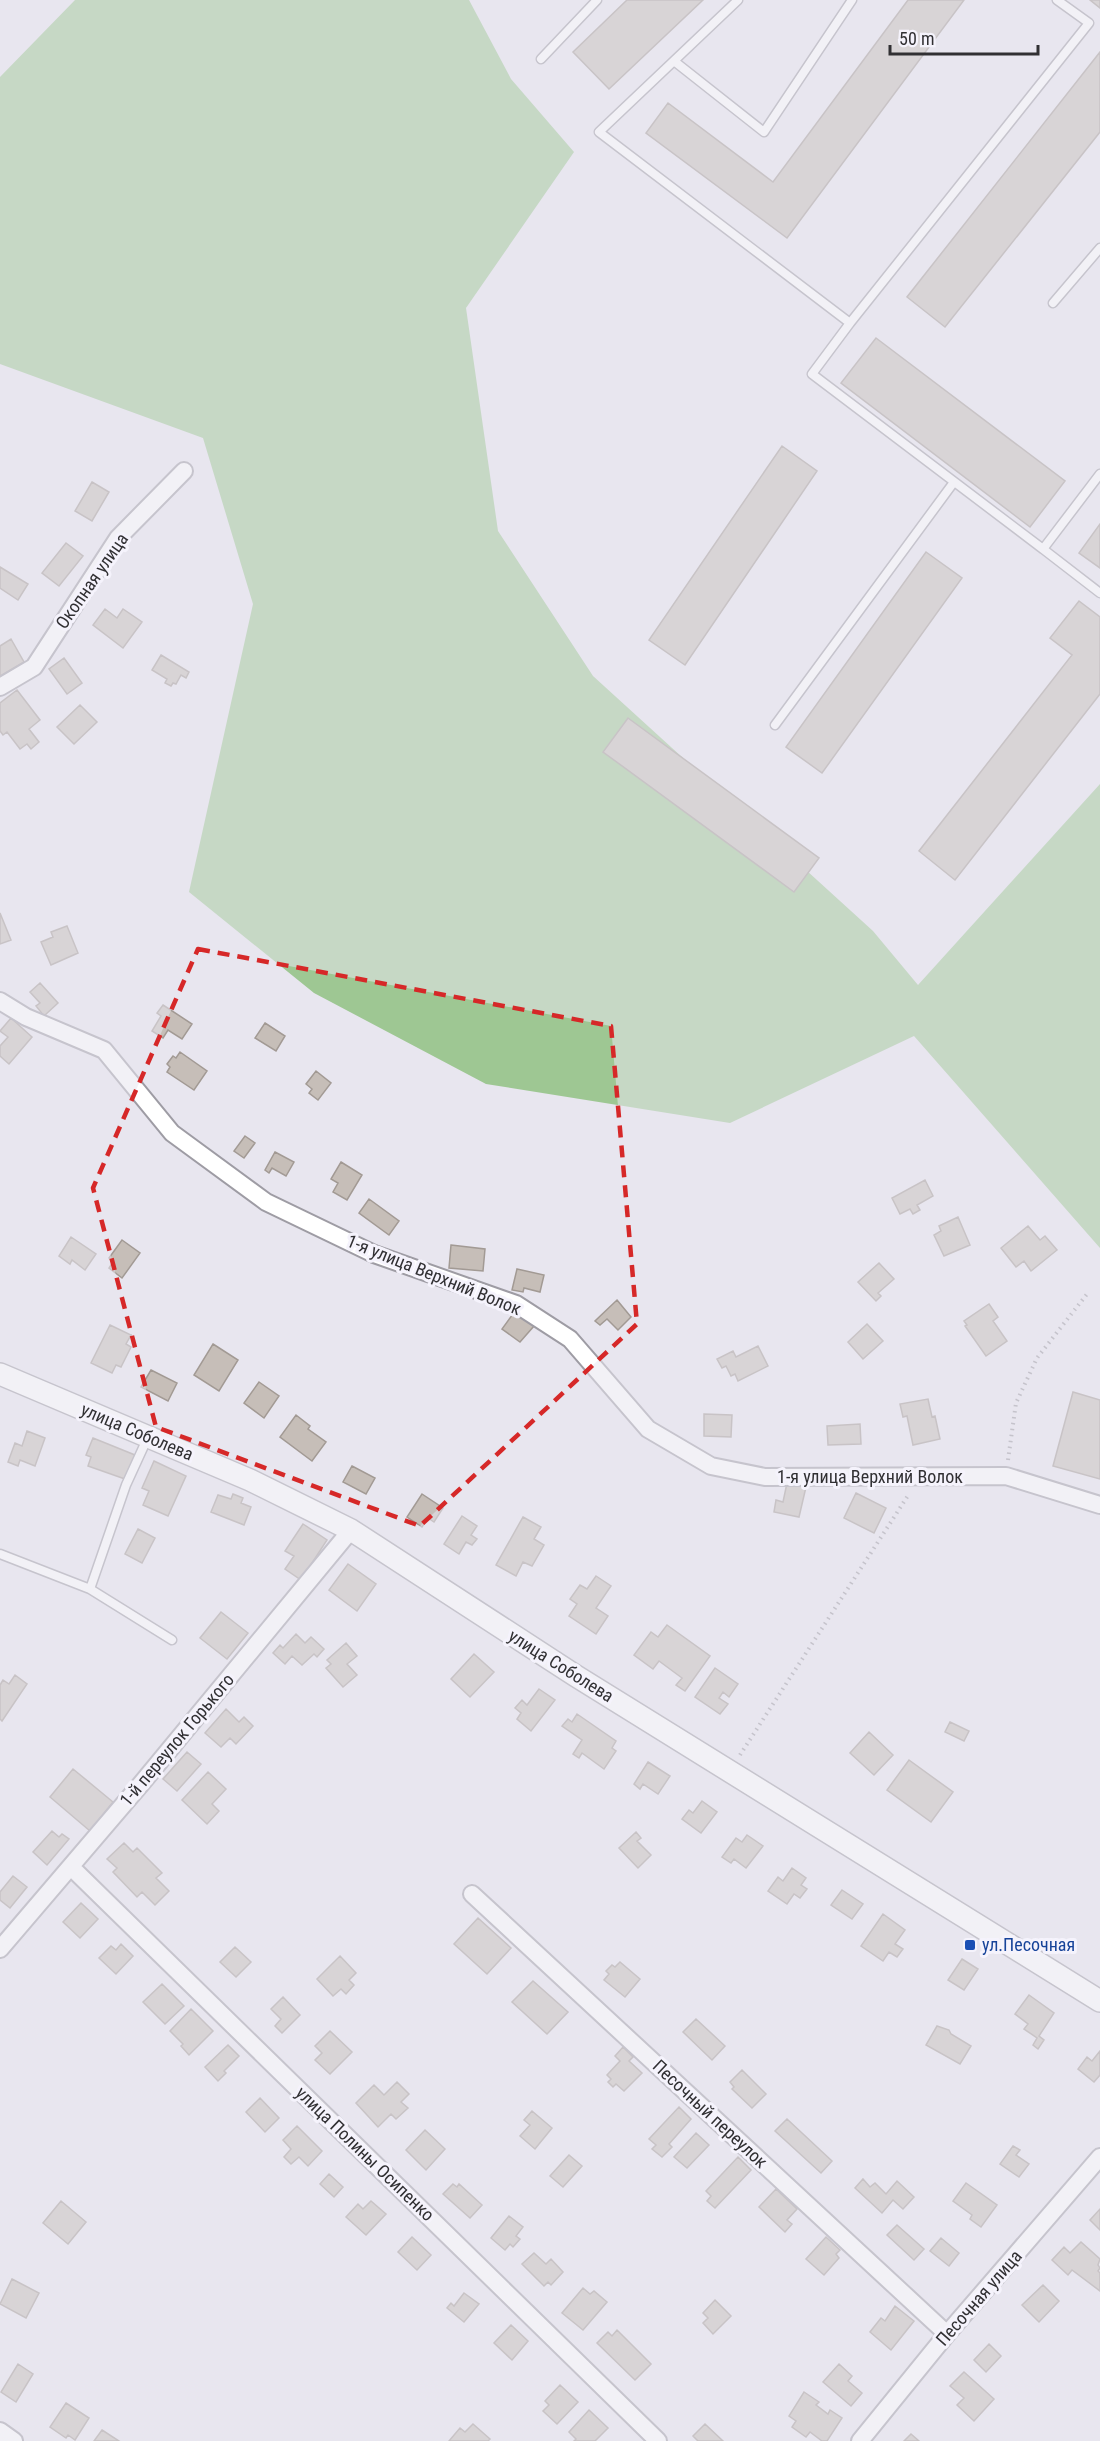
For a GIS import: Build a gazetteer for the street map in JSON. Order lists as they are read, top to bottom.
{
  "streets": {
    "street": [
      "Окопная улица",
      "1-я улица Верхний Волок",
      "улица Соболева",
      "1-й переулок Горького",
      "Песочный переулок",
      "улица Полины Осипенко",
      "Песочная улица"
    ]
  },
  "crossings": [
    ["улица Соболева", "1-й переулок Горького"],
    ["1-й переулок Горького", "улица Полины Осипенко"],
    ["Песочный переулок", "Песочная улица"]
  ],
  "places": {
    "transit": ["ул.Песочная"]
  },
  "scale_bar": "50 m"
}
